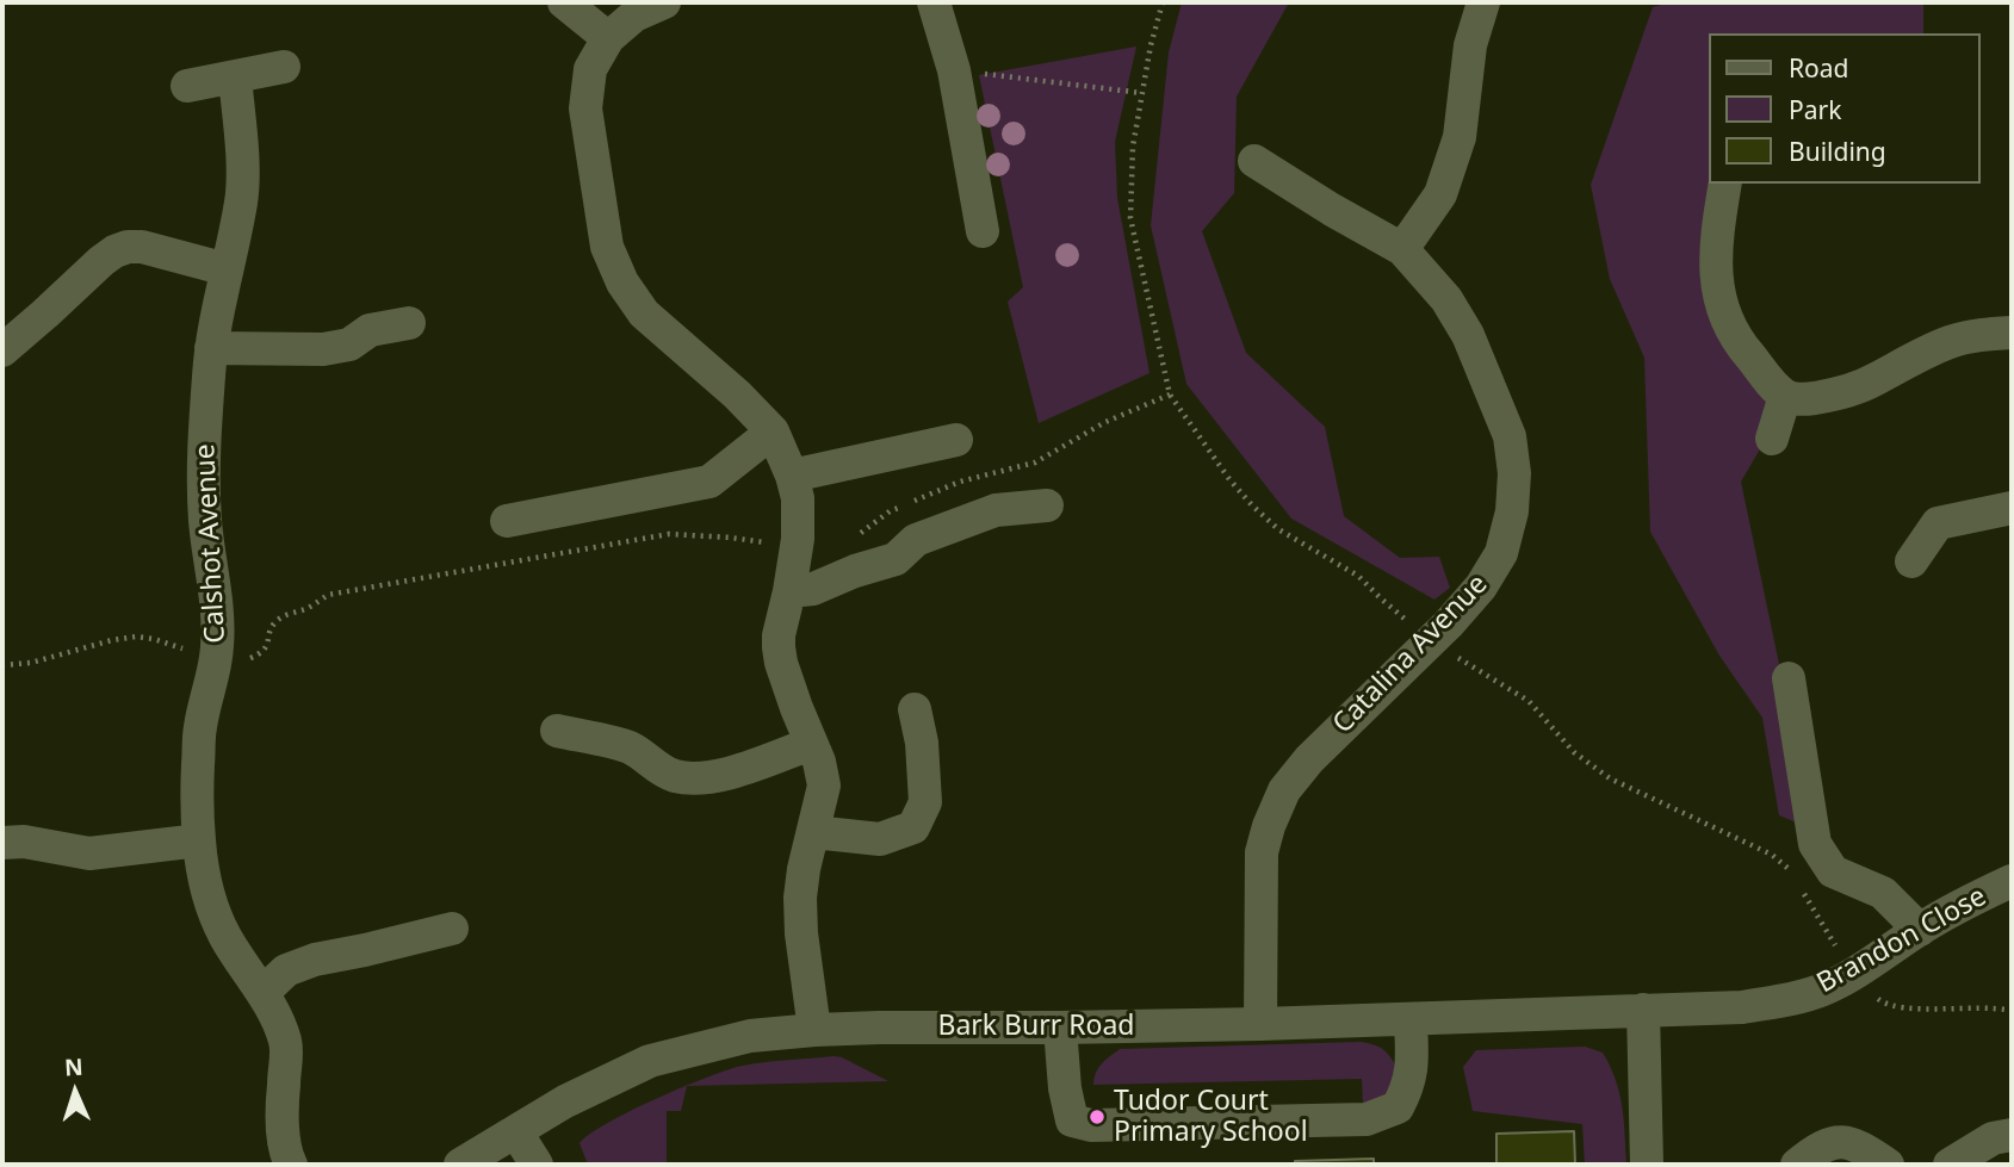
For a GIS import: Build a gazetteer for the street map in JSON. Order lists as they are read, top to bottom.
{
  "streets": {
    "street": [
      "Calshot Avenue",
      "Catalina Avenue",
      "Brandon Close",
      "Bark Burr Road"
    ]
  },
  "crossings": [
    ["Catalina Avenue", "Bark Burr Road"],
    ["Brandon Close", "Bark Burr Road"]
  ],
  "places": ["Tudor Court Primary School"],
  "legend": ["Road", "Park", "Building"],
  "north": "top"
}
